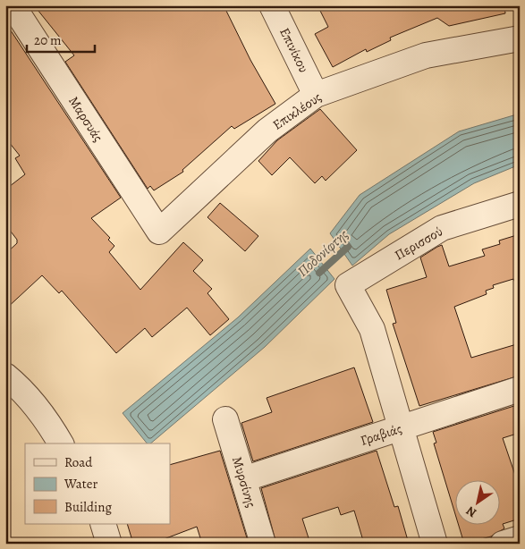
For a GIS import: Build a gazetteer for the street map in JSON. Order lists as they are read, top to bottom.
{
  "streets": {
    "street": [
      "Επινίκου",
      "Επικλέους",
      "Μαρσυάς",
      "Περισσού",
      "Γραβιάς",
      "Μυρσίνης"
    ]
  },
  "crossings": [
    ["Επινίκου", "Επικλέους"],
    ["Επικλέους", "Μαρσυάς"],
    ["Περισσού", "Γραβιάς"],
    ["Γραβιάς", "Μυρσίνης"]
  ],
  "water": ["Ποδονίφτης"],
  "legend": ["Road", "Water", "Building"],
  "scale_bar": "20 m",
  "north": "bottom left"
}
